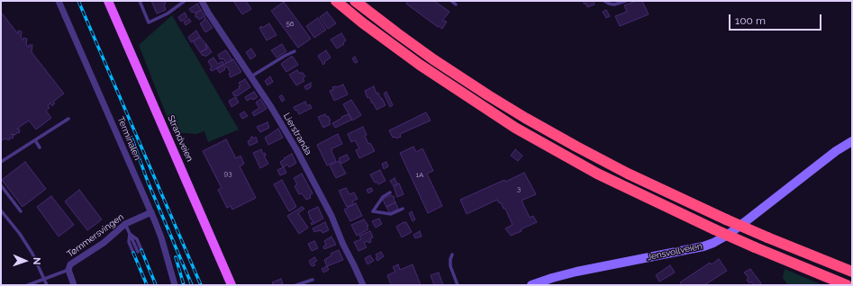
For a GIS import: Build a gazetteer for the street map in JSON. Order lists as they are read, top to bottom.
{
  "streets": {
    "main road": ["Strandveien"],
    "street": [
      "Lierstranda",
      "Terminalen",
      "Tømmersvingen",
      "Jensvollveien"
    ]
  },
  "crossings": [
    ["Terminalen", "Tømmersvingen"]
  ],
  "house_numbers": [
    "56",
    "93",
    "1A",
    "3"
  ],
  "scale_bar": "100 m",
  "north": "right"
}
